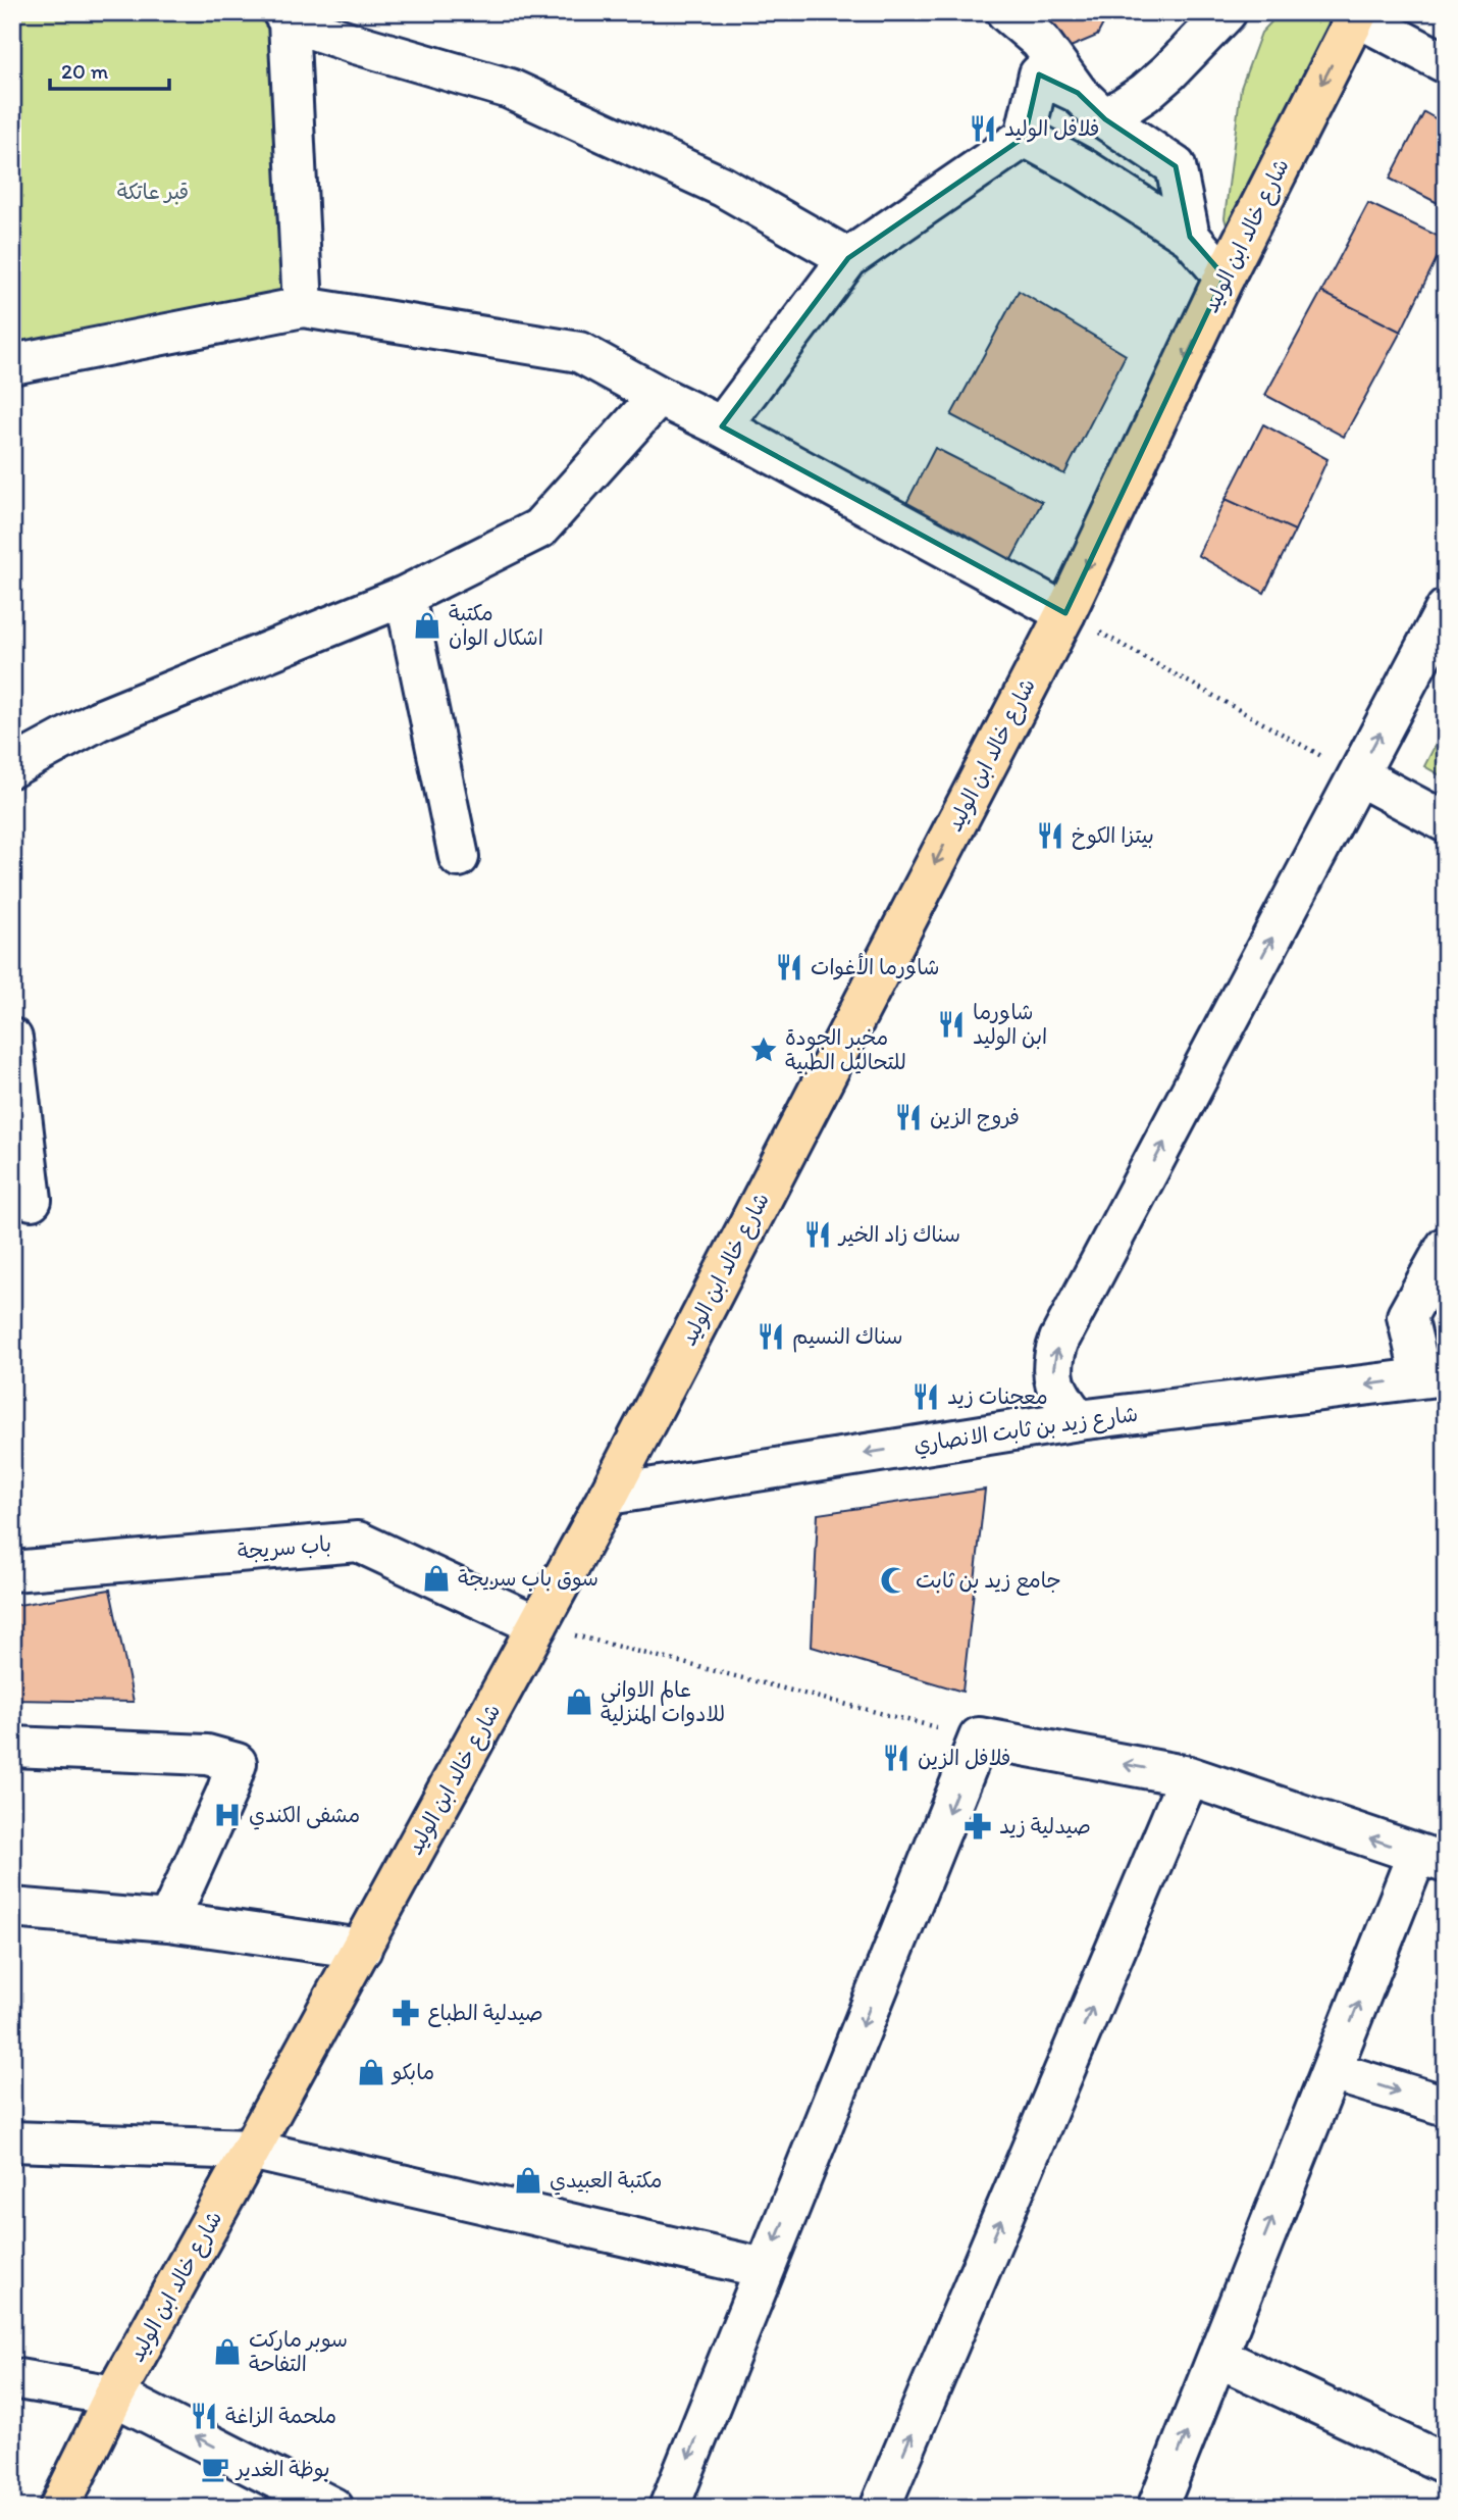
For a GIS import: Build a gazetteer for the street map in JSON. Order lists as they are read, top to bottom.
{
  "streets": {
    "main road": ["شارع خالد ابن الوليد"],
    "street": ["شارع زيد بن ثابت الانصاري", "باب سريجة"]
  },
  "crossings": [
    ["شارع خالد ابن الوليد", "شارع زيد بن ثابت الانصاري"],
    ["شارع خالد ابن الوليد", "باب سريجة"]
  ],
  "one_way": ["شارع خالد ابن الوليد", "شارع زيد بن ثابت الانصاري"],
  "parks": ["قبر عاتكة"],
  "places": {
    "restaurant": [
      "فلافل الوليد",
      "بيتزا الكوخ",
      "شاورما الأغوات",
      "شاورما ابن الوليد",
      "فروج الزين",
      "سناك زاد الخير",
      "سناك النسيم",
      "معجنات زيد",
      "فلافل الزين",
      "ملحمة الزاغة"
    ],
    "shop": [
      "مكتبة اشكال الوان",
      "سوق باب سريجة",
      "عالم الاواني للادوات المنزلية",
      "مابكو",
      "مكتبة العبيدي",
      "سوبر ماركت التفاحة"
    ],
    "place": ["مخبر الجودة للتحاليل الطبية"],
    "mosque": ["جامع زيد بن ثابت"],
    "hospital": ["مشفى الكندي"],
    "pharmacy": ["صيدلية زيد", "صيدلية الطباع"],
    "cafe": ["بوظة الغدير"]
  },
  "scale_bar": "20 m"
}
